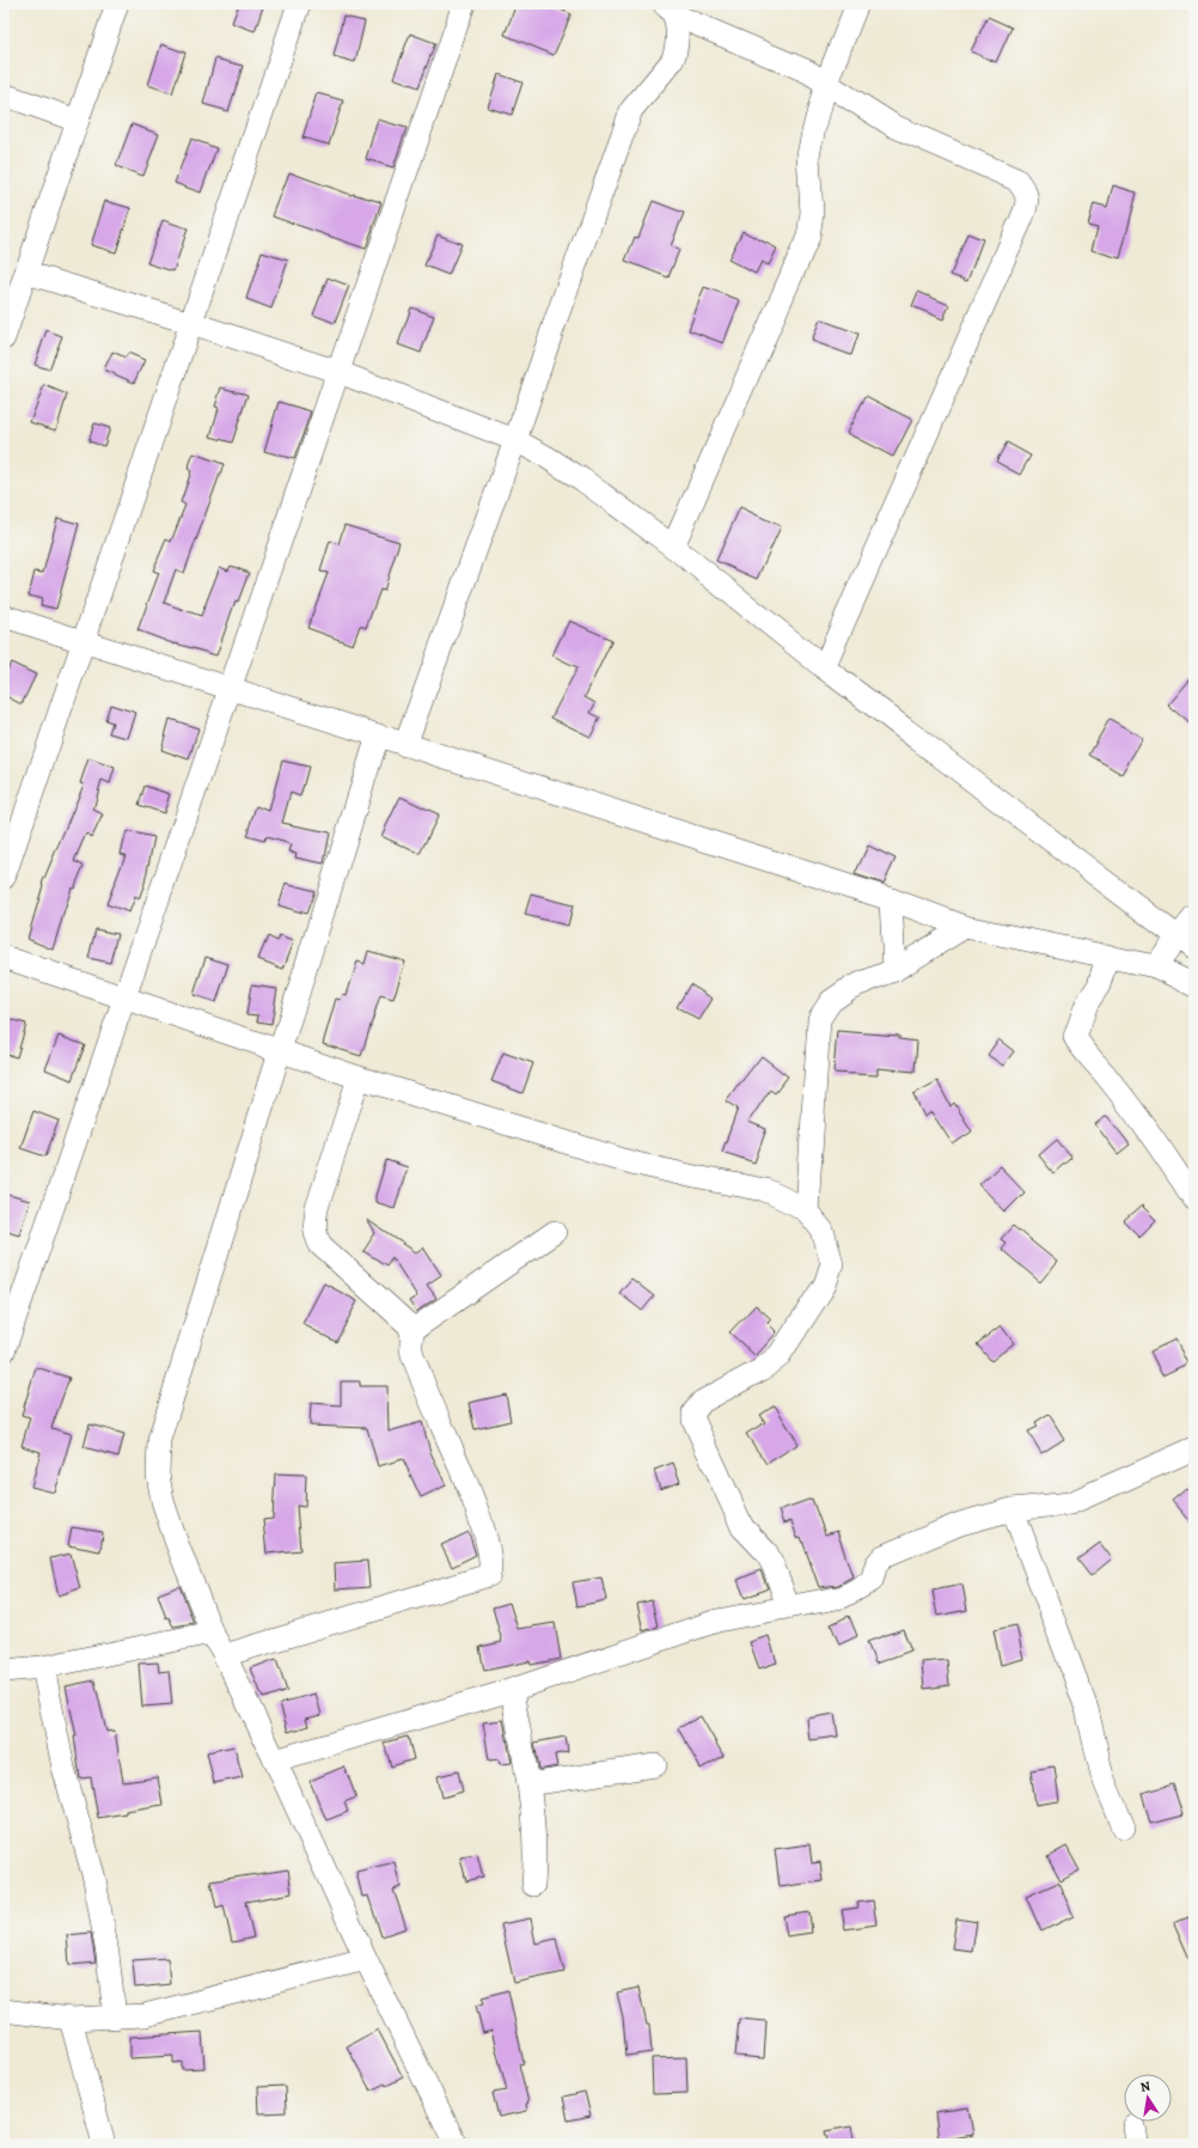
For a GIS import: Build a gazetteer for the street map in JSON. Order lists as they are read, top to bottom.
{
  "north": "top"
}
